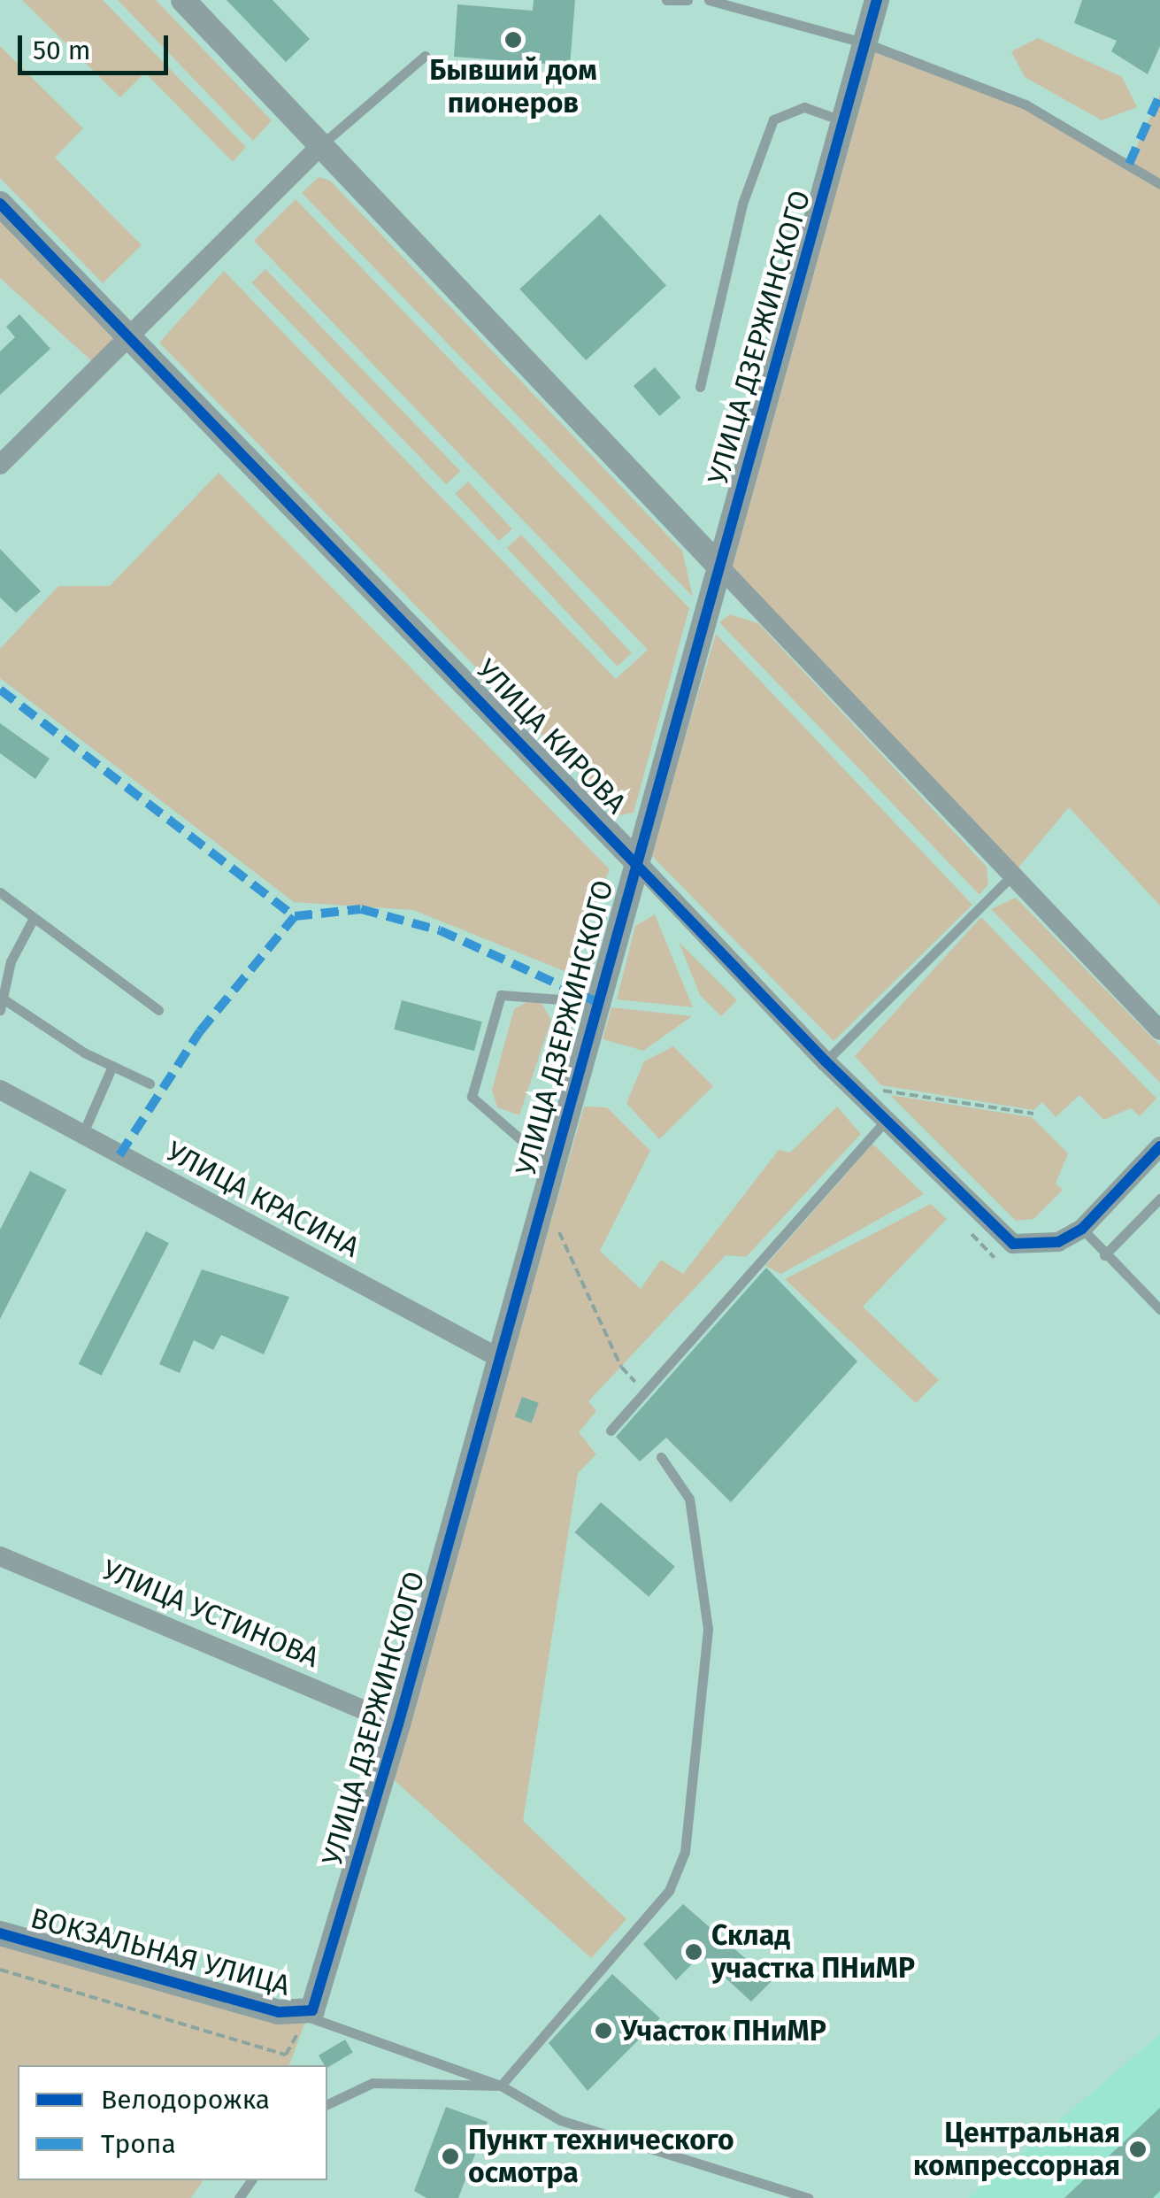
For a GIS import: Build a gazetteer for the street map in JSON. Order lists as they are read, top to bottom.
{
  "streets": {
    "street": [
      "УЛИЦА ДЗЕРЖИНСКОГО",
      "УЛИЦА КИРОВА",
      "УЛИЦА КРАСИНА",
      "УЛИЦА УСТИНОВА",
      "ВОКЗАЛЬНАЯ УЛИЦА"
    ]
  },
  "crossings": [
    ["УЛИЦА ДЗЕРЖИНСКОГО", "УЛИЦА КИРОВА"],
    ["УЛИЦА ДЗЕРЖИНСКОГО", "УЛИЦА КРАСИНА"],
    ["УЛИЦА ДЗЕРЖИНСКОГО", "УЛИЦА УСТИНОВА"],
    ["УЛИЦА ДЗЕРЖИНСКОГО", "ВОКЗАЛЬНАЯ УЛИЦА"]
  ],
  "places": [
    "Бывший дом пионеров",
    "Склад участка ПНиМР",
    "Участок ПНиМР",
    "Центральная компрессорная",
    "Пункт технического осмотра"
  ],
  "legend": ["Велодорожка", "Тропа"],
  "scale_bar": "50 m"
}
